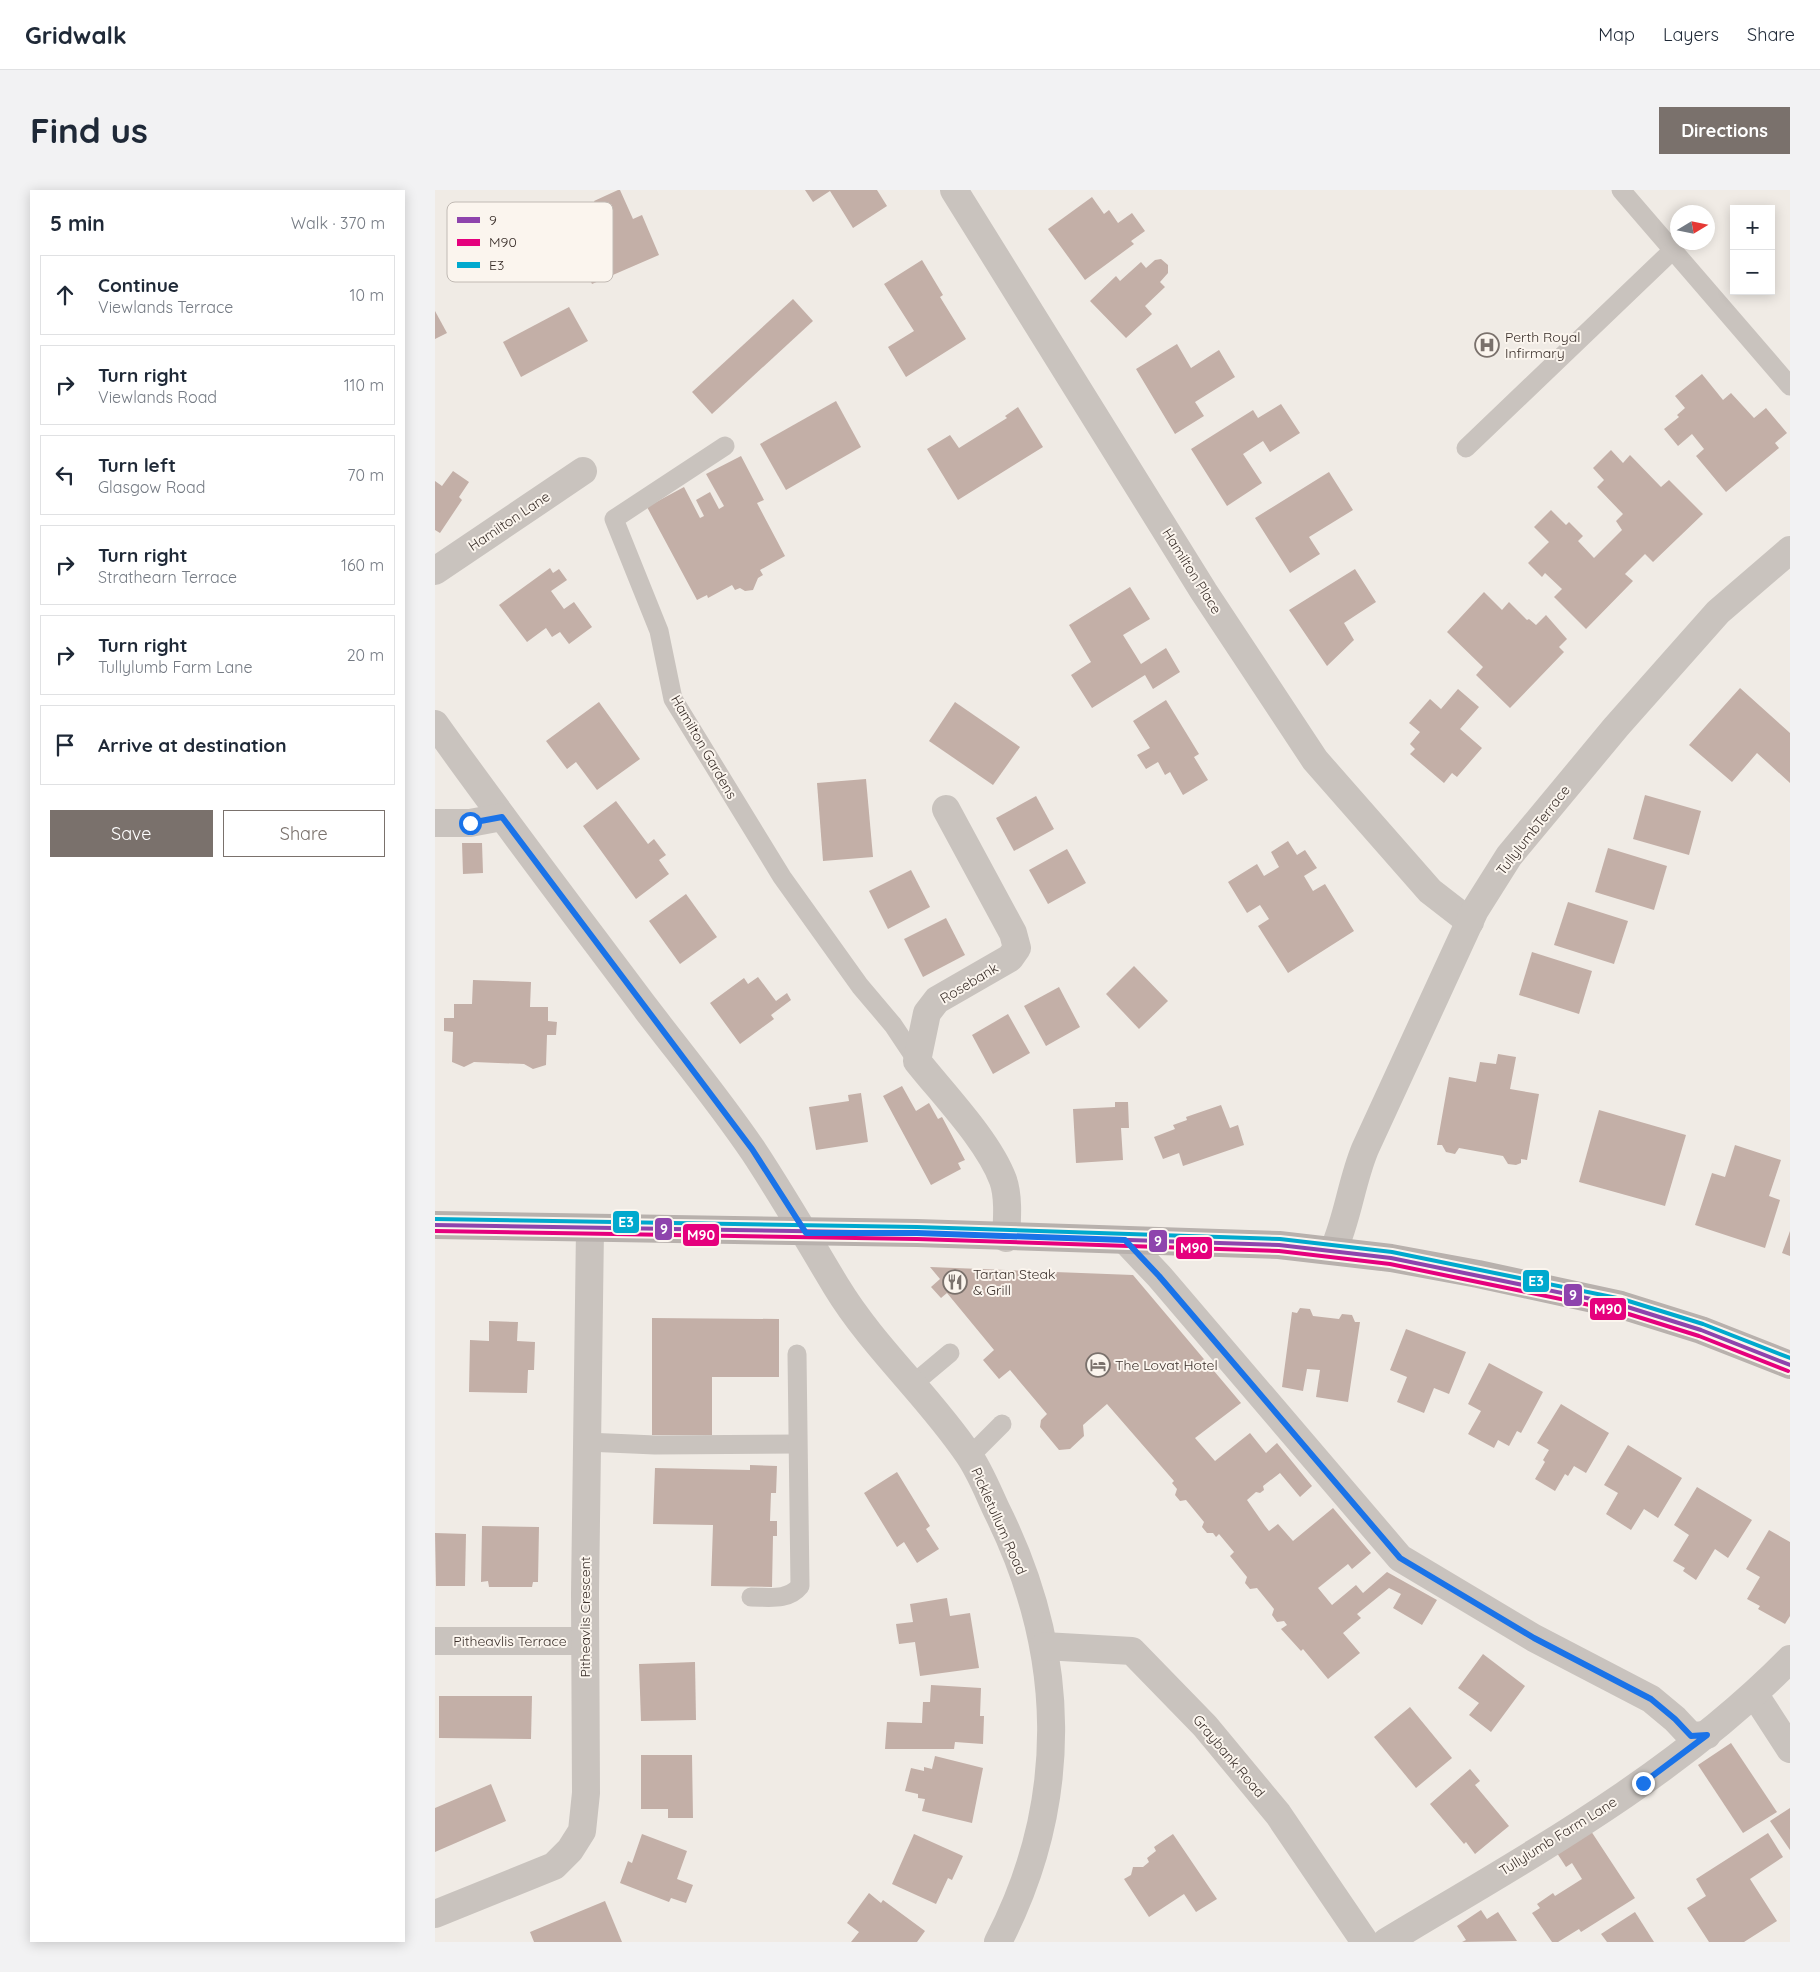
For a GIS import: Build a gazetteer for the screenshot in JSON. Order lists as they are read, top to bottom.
{
  "streets": {
    "street": [
      "Hamilton Lane",
      "Hamilton Place",
      "TullylumbTerrace",
      "Rosebank",
      "Pickletullum Road",
      "Pitheavlis Crescent",
      "Pitheavlis Terrace",
      "Graybank Road",
      "Tullylumb Farm Lane"
    ],
    "lane": ["Hamilton Gardens"]
  },
  "crossings": [
    ["Hamilton Place", "TullylumbTerrace"],
    ["Hamilton Gardens", "Rosebank"],
    ["Pickletullum Road", "Graybank Road"],
    ["Pitheavlis Crescent", "Pitheavlis Terrace"]
  ],
  "places": {
    "hospital": ["Perth Royal Infirmary"],
    "restaurant": ["Tartan Steak & Grill"],
    "hotel": ["The Lovat Hotel"]
  },
  "lines": ["transit line E3", "transit line 9", "transit line M90"],
  "legend": ["9", "M90", "E3"],
  "north": "right",
  "page": {
    "header": "Gridwalk",
    "nav": ["Map", "Layers", "Share"],
    "buttons": [
      "Directions",
      ["Save", "Share"]
    ],
    "title": "Find us",
    "heading": ["5 min", "Walk · 370 m"],
    "map_buttons": ["+", "−"],
    "list": [
      ["Continue", "Viewlands Terrace", "10 m"],
      ["Turn right", "Viewlands Road", "110 m"],
      ["Turn left", "Glasgow Road", "70 m"],
      ["Turn right", "Strathearn Terrace", "160 m"],
      ["Turn right", "Tullylumb Farm Lane", "20 m"],
      "Arrive at destination"
    ]
  }
}
